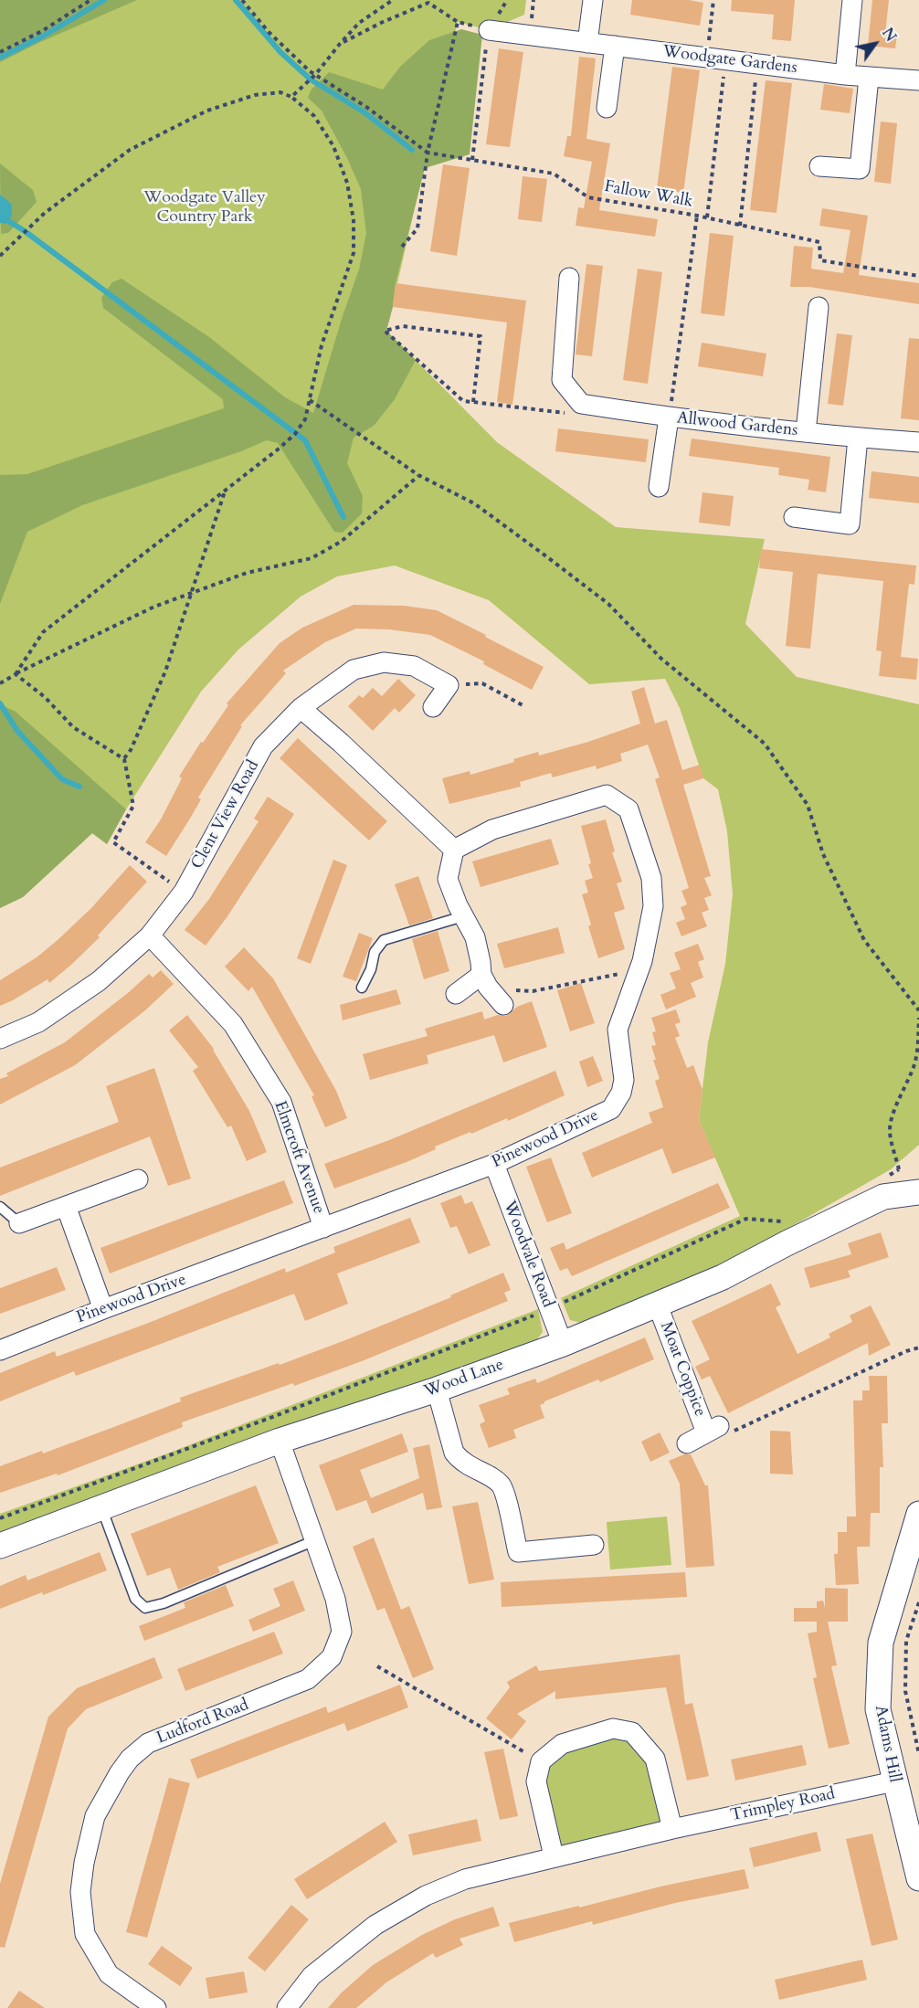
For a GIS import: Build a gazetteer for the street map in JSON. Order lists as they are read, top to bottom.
{
  "streets": {
    "street": [
      "Woodgate Gardens",
      "Allwood Gardens",
      "Clent View Road",
      "Pinewood Drive",
      "Elmcroft Avenue",
      "Woodvale Road",
      "Moat Coppice",
      "Wood Lane",
      "Ludford Road",
      "Adams Hill",
      "Trimpley Road"
    ],
    "path": ["Fallow Walk"]
  },
  "crossings": [
    ["Clent View Road", "Elmcroft Avenue"],
    ["Pinewood Drive", "Elmcroft Avenue"],
    ["Pinewood Drive", "Woodvale Road"],
    ["Woodvale Road", "Wood Lane"],
    ["Moat Coppice", "Wood Lane"],
    ["Wood Lane", "Ludford Road"],
    ["Adams Hill", "Trimpley Road"]
  ],
  "parks": ["Woodgate Valley Country Park"],
  "north": "top right"
}
